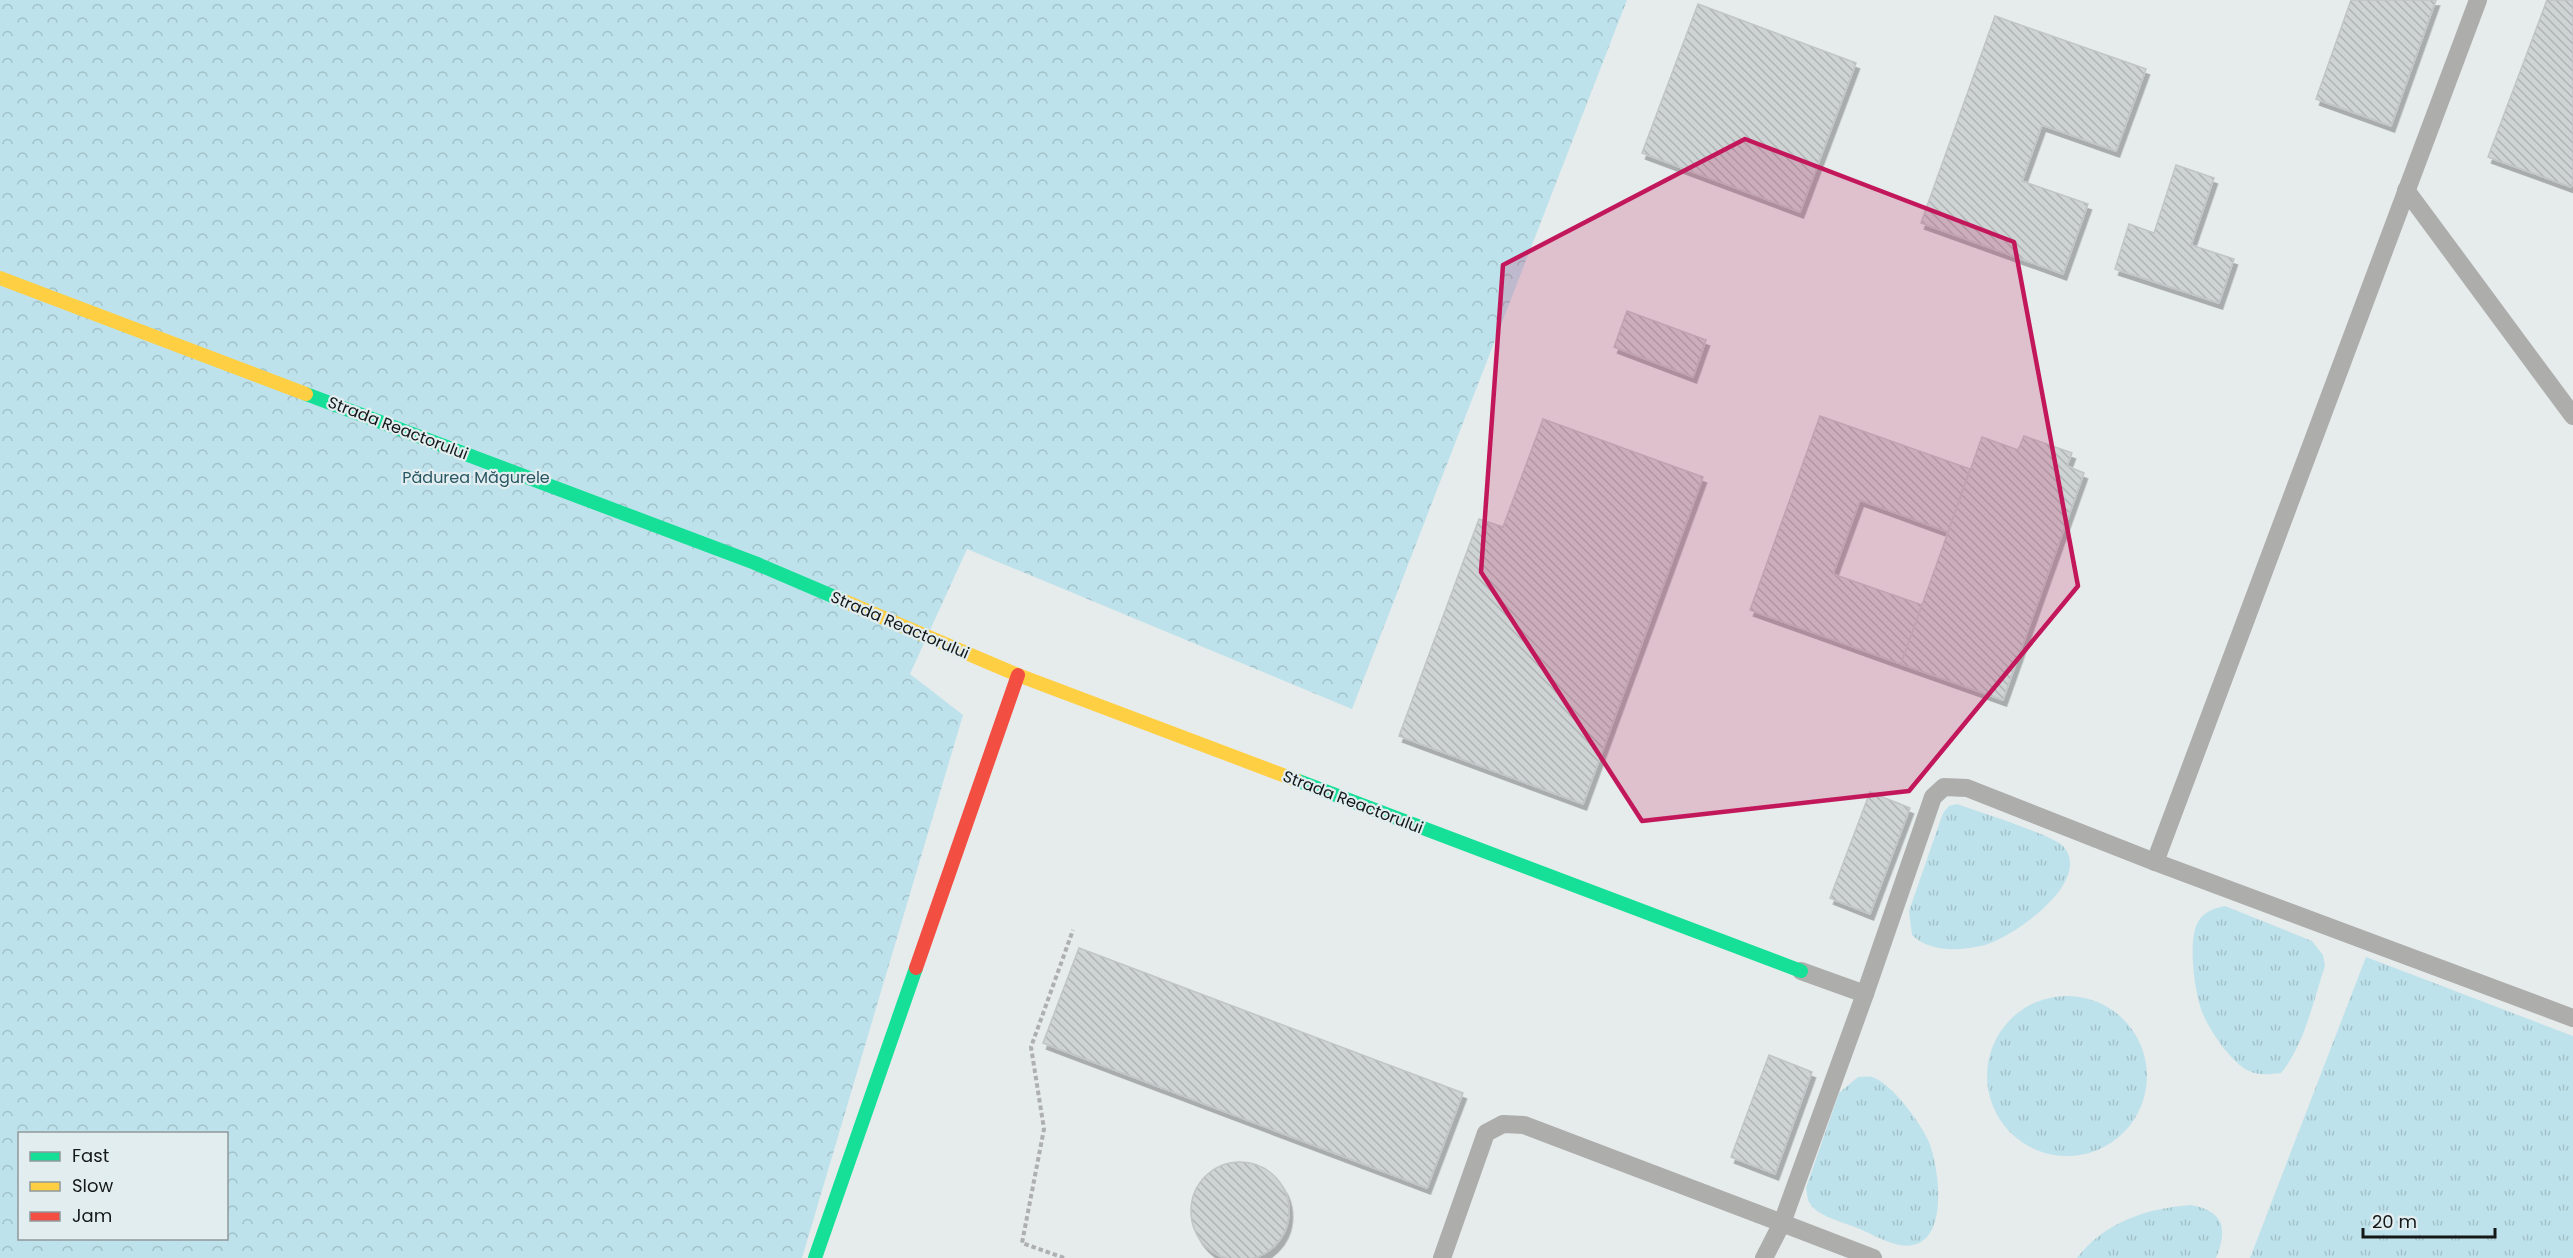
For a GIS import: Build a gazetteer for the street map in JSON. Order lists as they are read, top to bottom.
{
  "streets": {
    "street": ["Strada Reactorului"]
  },
  "parks": ["Pădurea Măgurele"],
  "legend": ["Fast", "Slow", "Jam"],
  "scale_bar": "20 m"
}
